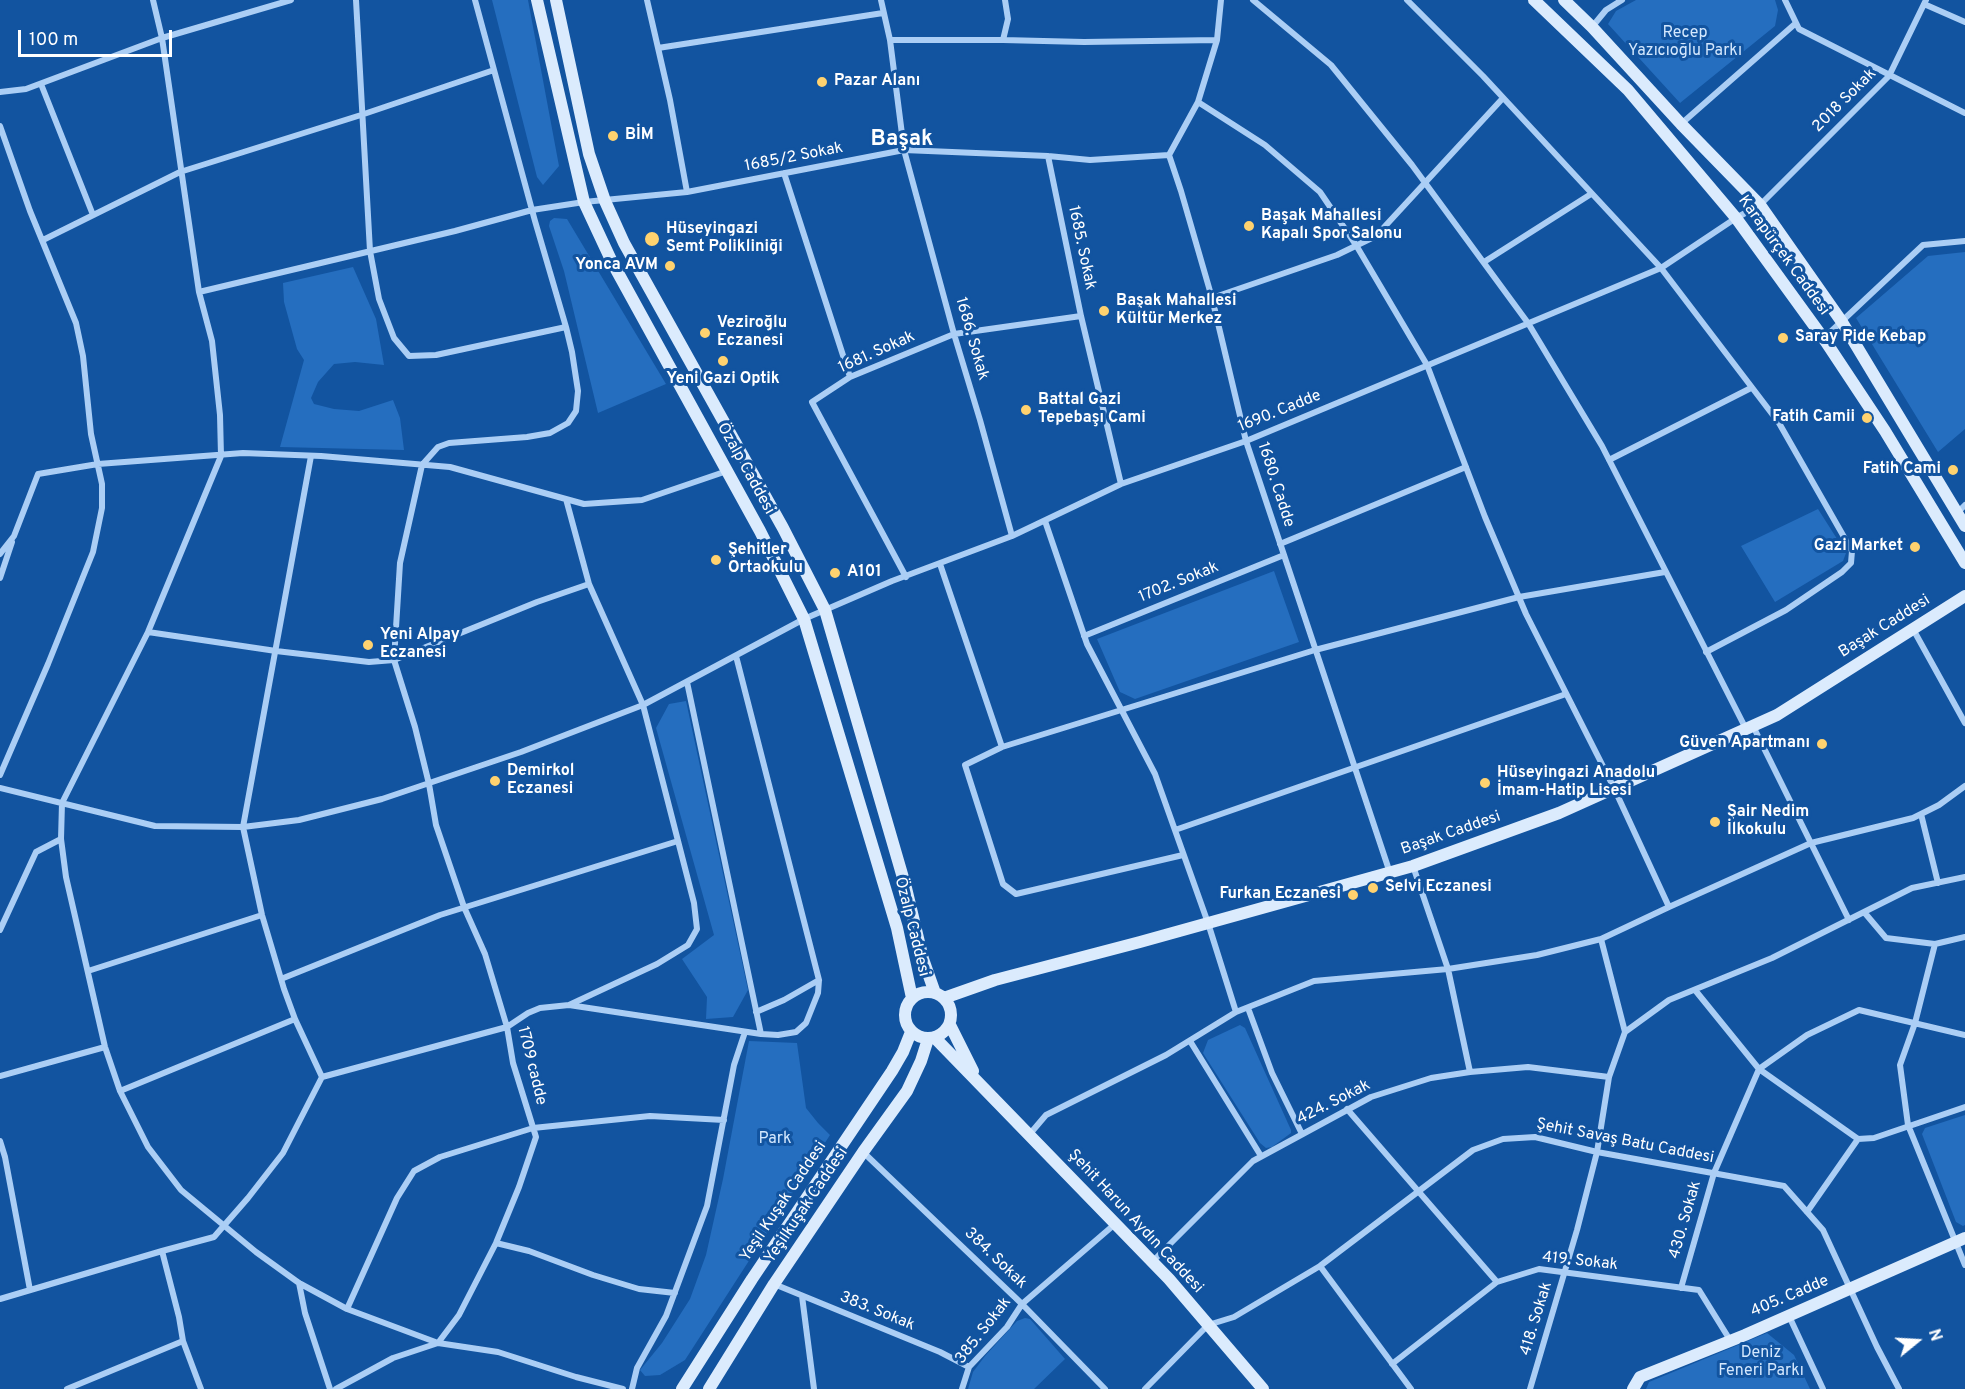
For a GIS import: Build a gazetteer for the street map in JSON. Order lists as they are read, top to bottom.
{
  "streets": {
    "main road": [
      "Karapürçek Caddesi",
      "Özalp Caddesi",
      "Başak Caddesi",
      "Yeşil Kuşak Caddesi",
      "Yeşilkuşak Caddesi",
      "Şehit Harun Aydın Caddesi",
      "405. Cadde"
    ],
    "street": [
      "2018 Sokak",
      "1685/2 Sokak",
      "1685. Sokak",
      "1686. Sokak",
      "1681. Sokak",
      "1690. Cadde",
      "1680. Cadde",
      "1702. Sokak",
      "1709 cadde",
      "424. Sokak",
      "Şehit Savaş Batu Caddesi",
      "430. Sokak",
      "384. Sokak",
      "419. Sokak",
      "383. Sokak",
      "418. Sokak",
      "385. Sokak"
    ]
  },
  "crossings": [
    ["2018 Sokak", "Karapürçek Caddesi"],
    ["2018 Sokak", "1690. Cadde"],
    ["1685/2 Sokak", "1685. Sokak"],
    ["1685/2 Sokak", "1686. Sokak"],
    ["1685/2 Sokak", "Özalp Caddesi"],
    ["1685/2 Sokak", "1680. Cadde"],
    ["1685. Sokak", "1681. Sokak"],
    ["1685. Sokak", "1690. Cadde"],
    ["Karapürçek Caddesi", "1690. Cadde"],
    ["1686. Sokak", "1681. Sokak"],
    ["1686. Sokak", "1690. Cadde"],
    ["1681. Sokak", "1690. Cadde"],
    ["1690. Cadde", "Özalp Caddesi"],
    ["1690. Cadde", "1680. Cadde"],
    ["1690. Cadde", "1709 cadde"],
    ["Özalp Caddesi", "Başak Caddesi"],
    ["Özalp Caddesi", "Yeşil Kuşak Caddesi"],
    ["Özalp Caddesi", "Yeşilkuşak Caddesi"],
    ["Özalp Caddesi", "Şehit Harun Aydın Caddesi"],
    ["1680. Cadde", "1702. Sokak"],
    ["1680. Cadde", "Başak Caddesi"],
    ["Başak Caddesi", "Yeşil Kuşak Caddesi"],
    ["Başak Caddesi", "Yeşilkuşak Caddesi"],
    ["Başak Caddesi", "Şehit Harun Aydın Caddesi"],
    ["424. Sokak", "Şehit Harun Aydın Caddesi"],
    ["424. Sokak", "418. Sokak"],
    ["Şehit Savaş Batu Caddesi", "430. Sokak"],
    ["Şehit Savaş Batu Caddesi", "Şehit Harun Aydın Caddesi"],
    ["Şehit Savaş Batu Caddesi", "405. Cadde"],
    ["Şehit Savaş Batu Caddesi", "418. Sokak"],
    ["Yeşil Kuşak Caddesi", "Yeşilkuşak Caddesi"],
    ["Yeşil Kuşak Caddesi", "Şehit Harun Aydın Caddesi"],
    ["Yeşilkuşak Caddesi", "Şehit Harun Aydın Caddesi"],
    ["Yeşilkuşak Caddesi", "384. Sokak"],
    ["Yeşilkuşak Caddesi", "383. Sokak"],
    ["430. Sokak", "419. Sokak"],
    ["Şehit Harun Aydın Caddesi", "385. Sokak"],
    ["384. Sokak", "385. Sokak"],
    ["419. Sokak", "405. Cadde"],
    ["419. Sokak", "418. Sokak"],
    ["383. Sokak", "385. Sokak"]
  ],
  "districts": ["Başak"],
  "parks": ["Recep Yazıcıoğlu Parkı", "Park", "Deniz Feneri Parkı"],
  "places": [
    "Pazar Alanı",
    "BİM",
    "Başak Mahallesi Kapalı Spor Salonu",
    "Hüseyingazi Semt Polikliniği",
    "Yonca AVM",
    "Başak Mahallesi Kültür Merkez",
    "Veziroğlu Eczanesi",
    "Saray Pide Kebap",
    "Yeni Gazi Optik",
    "Battal Gazi Tepebaşı Cami",
    "Fatih Camii",
    "Fatih Cami",
    "Gazi Market",
    "Şehitler Ortaokulu",
    "A101",
    "Yeni Alpay Eczanesi",
    "Güven Apartmanı",
    "Demirkol Eczanesi",
    "Hüseyingazi Anadolu İmam-Hatip Lisesi",
    "Şair Nedim İlkokulu",
    "Selvi Eczanesi",
    "Furkan Eczanesi"
  ],
  "scale_bar": "100 m",
  "north": "right"
}
